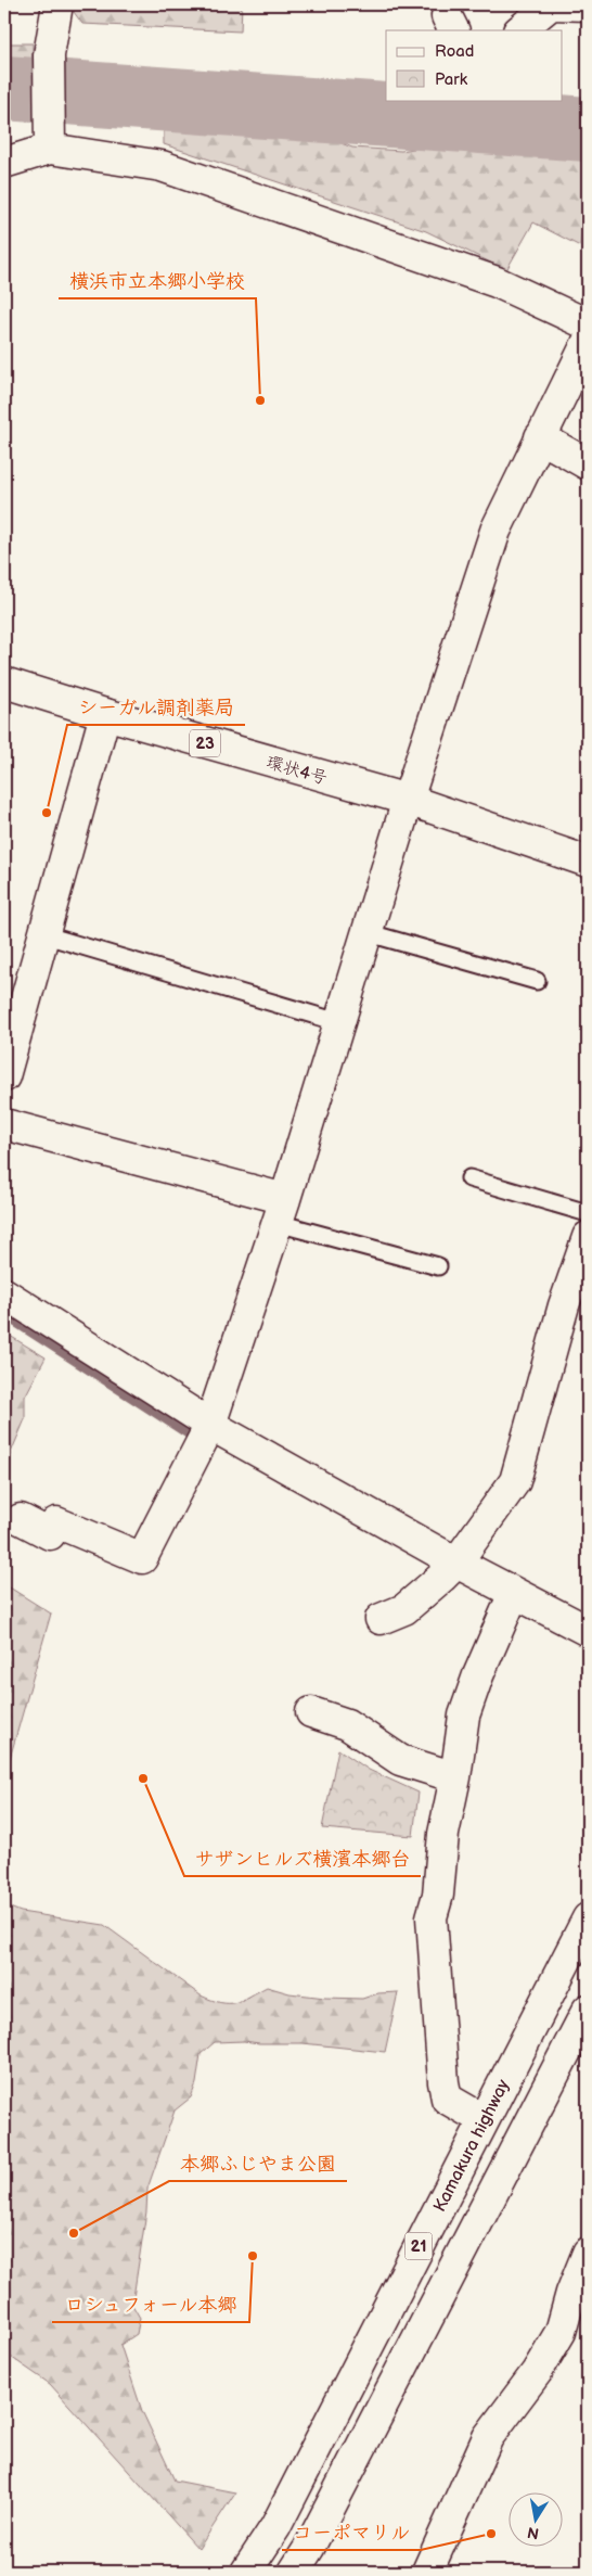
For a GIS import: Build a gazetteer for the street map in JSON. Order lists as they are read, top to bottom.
{
  "streets": {
    "street": [
      "23",
      "環状4号",
      "Kamakura highway",
      "21"
    ]
  },
  "places": [
    "横浜市立本郷小学校",
    "シーガル調剤薬局",
    "サザンヒルズ横濱本郷台",
    "本郷ふじやま公園",
    "ロシュフォール本郷",
    "コーポマリル"
  ],
  "legend": ["Road", "Park"],
  "north": "bottom"
}
